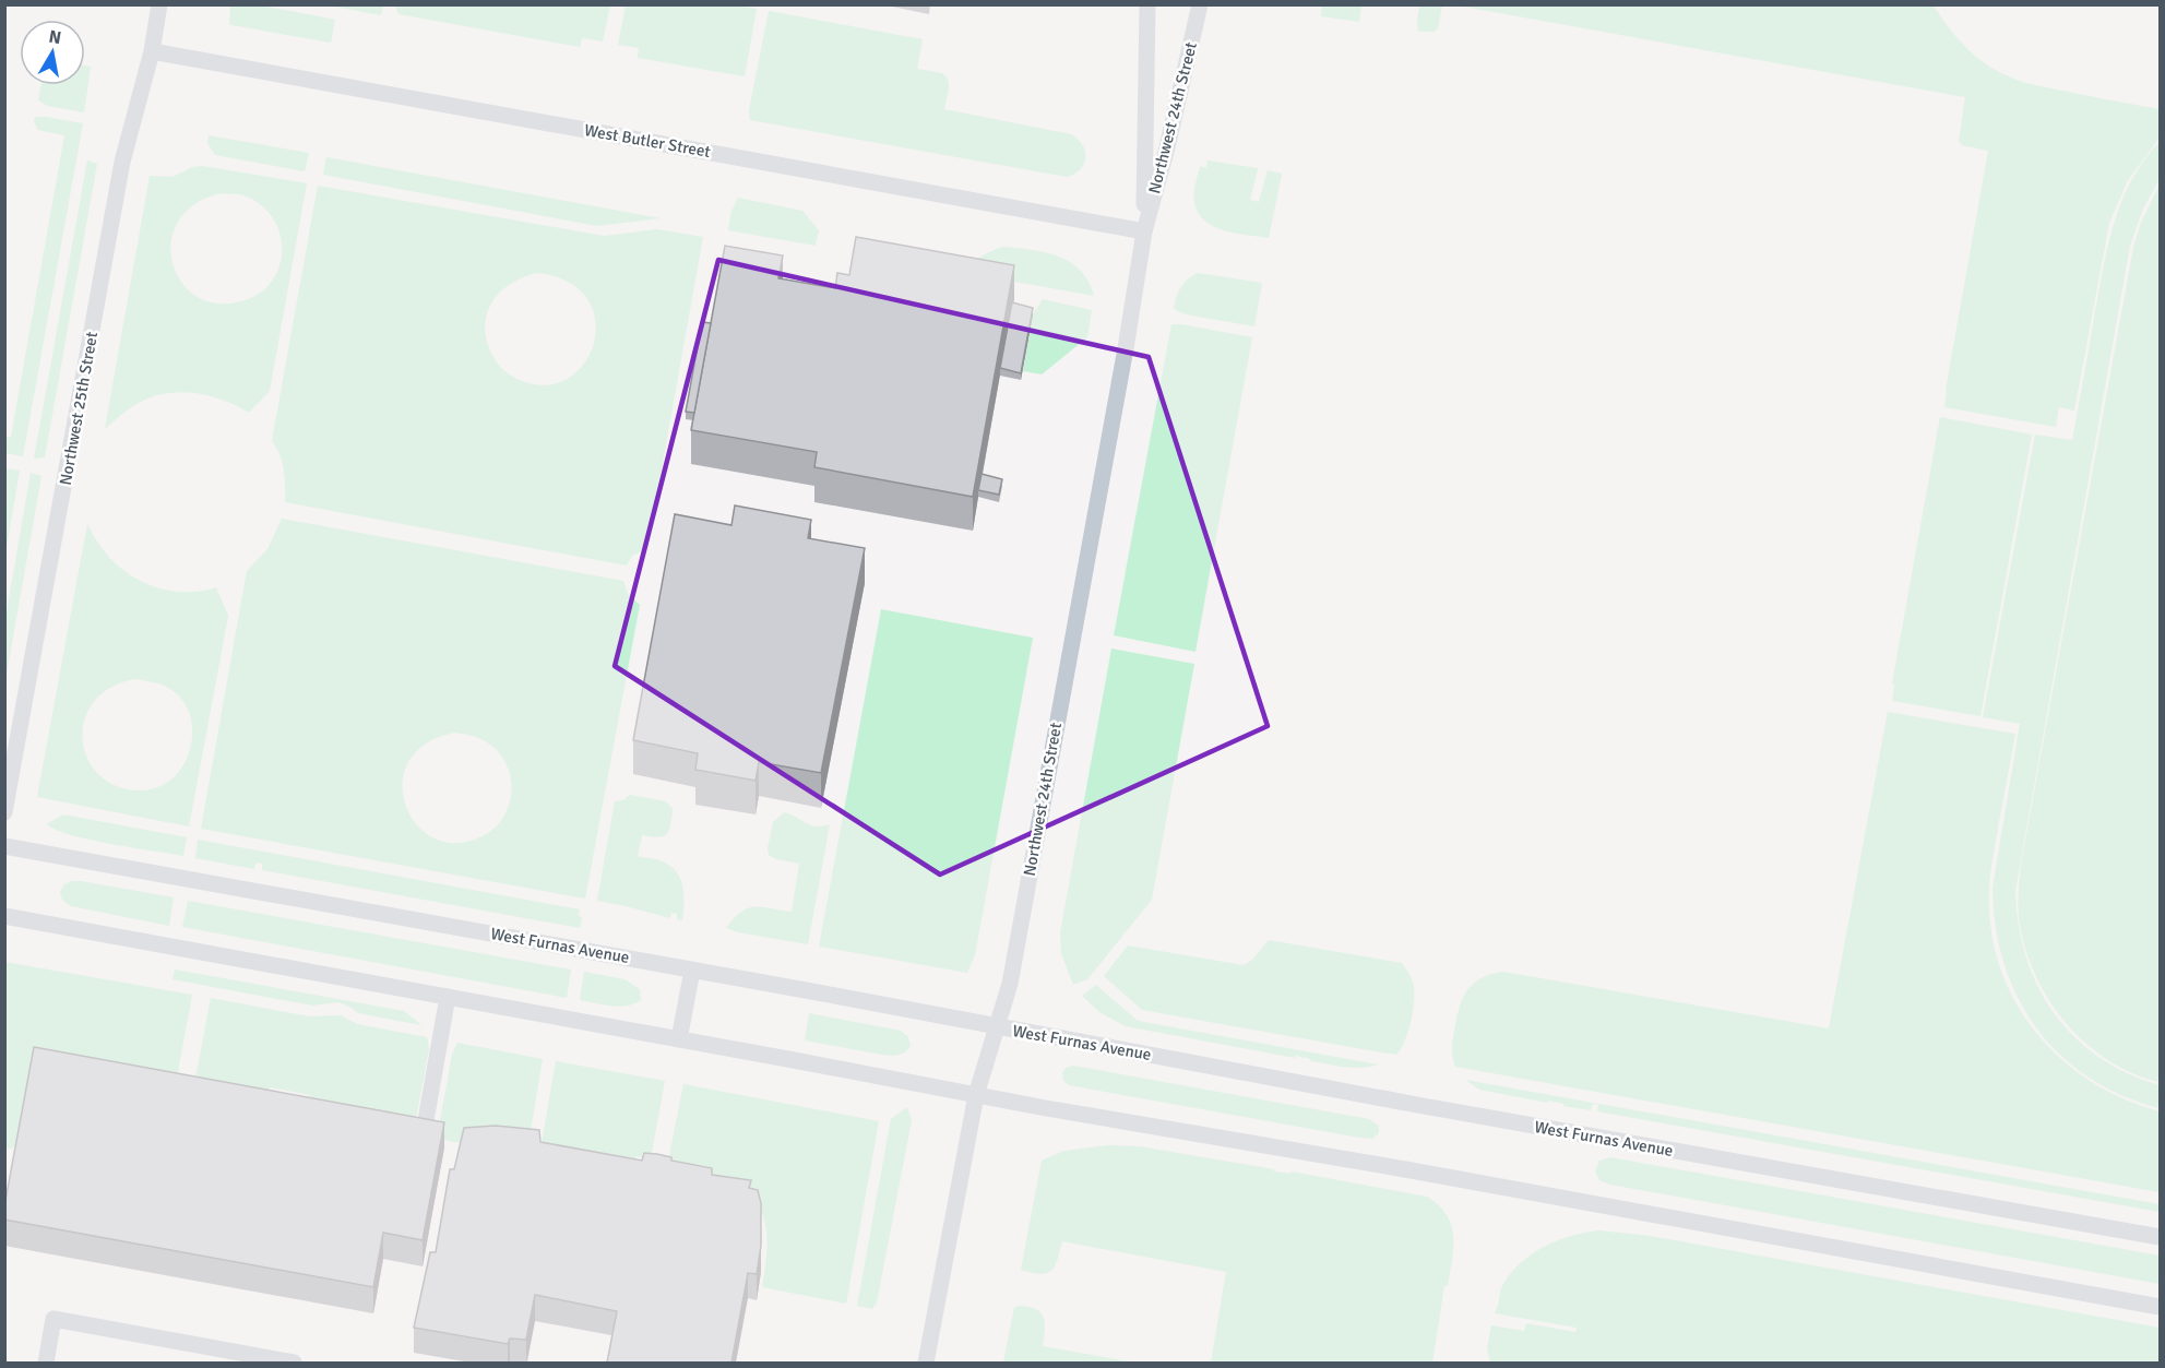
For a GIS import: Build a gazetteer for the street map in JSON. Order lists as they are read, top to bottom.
{
  "streets": {
    "lane": [
      "Northwest 24th Street",
      "West Butler Street",
      "Northwest 25th Street",
      "West Furnas Avenue"
    ]
  },
  "crossings": [
    ["Northwest 24th Street", "West Butler Street"],
    ["Northwest 24th Street", "West Furnas Avenue"],
    ["West Butler Street", "Northwest 25th Street"]
  ],
  "north": "top"
}
